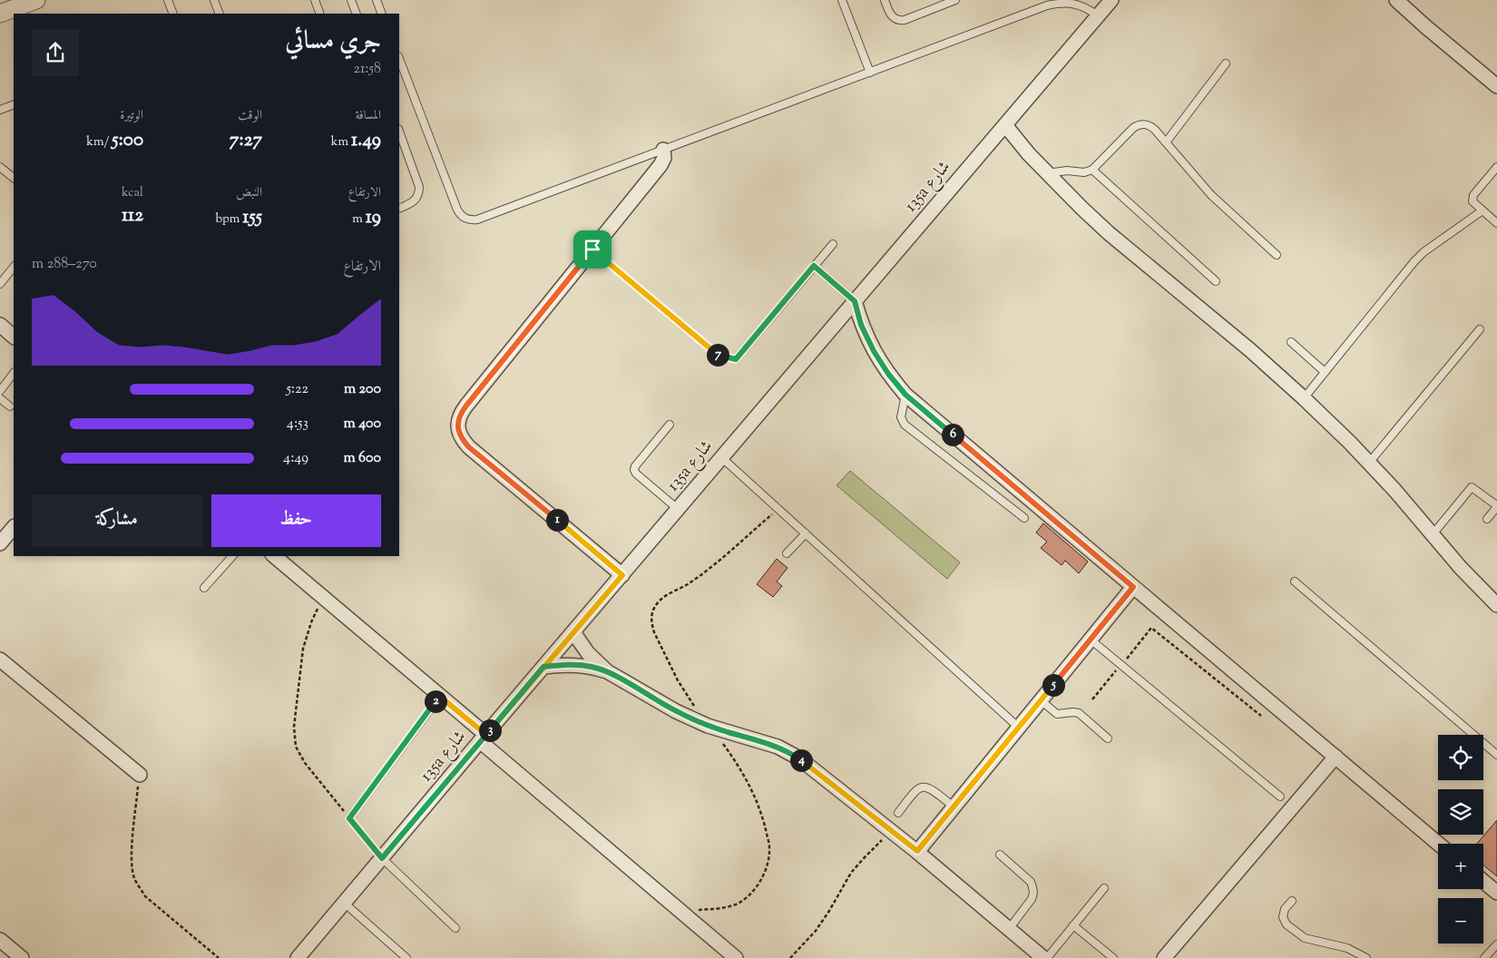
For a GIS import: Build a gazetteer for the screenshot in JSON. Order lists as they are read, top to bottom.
{
  "streets": {
    "street": ["135a شارع"]
  },
  "page": {
    "heading": ["جري مسائي", "21:58"],
    "stats": [
      ["المسافة", "1.49 km"],
      ["الوقت", "7:27"],
      ["الوتيرة", "5:00 /km"],
      ["الارتفاع", "19 m"],
      ["النبض", "155 bpm"],
      ["kcal", "112"]
    ],
    "chart": ["الارتفاع", "270–288 m"],
    "pins": [
      "7",
      "6",
      "1",
      "5",
      "2",
      "3",
      "4"
    ],
    "list": [
      {
        "name": "200 m",
        "note": "5:22"
      },
      {
        "name": "400 m",
        "note": "4:53"
      },
      {
        "name": "600 m",
        "note": "4:49"
      }
    ],
    "buttons": ["حفظ", "مشاركة"],
    "map_buttons": ["+", "−"]
  }
}
